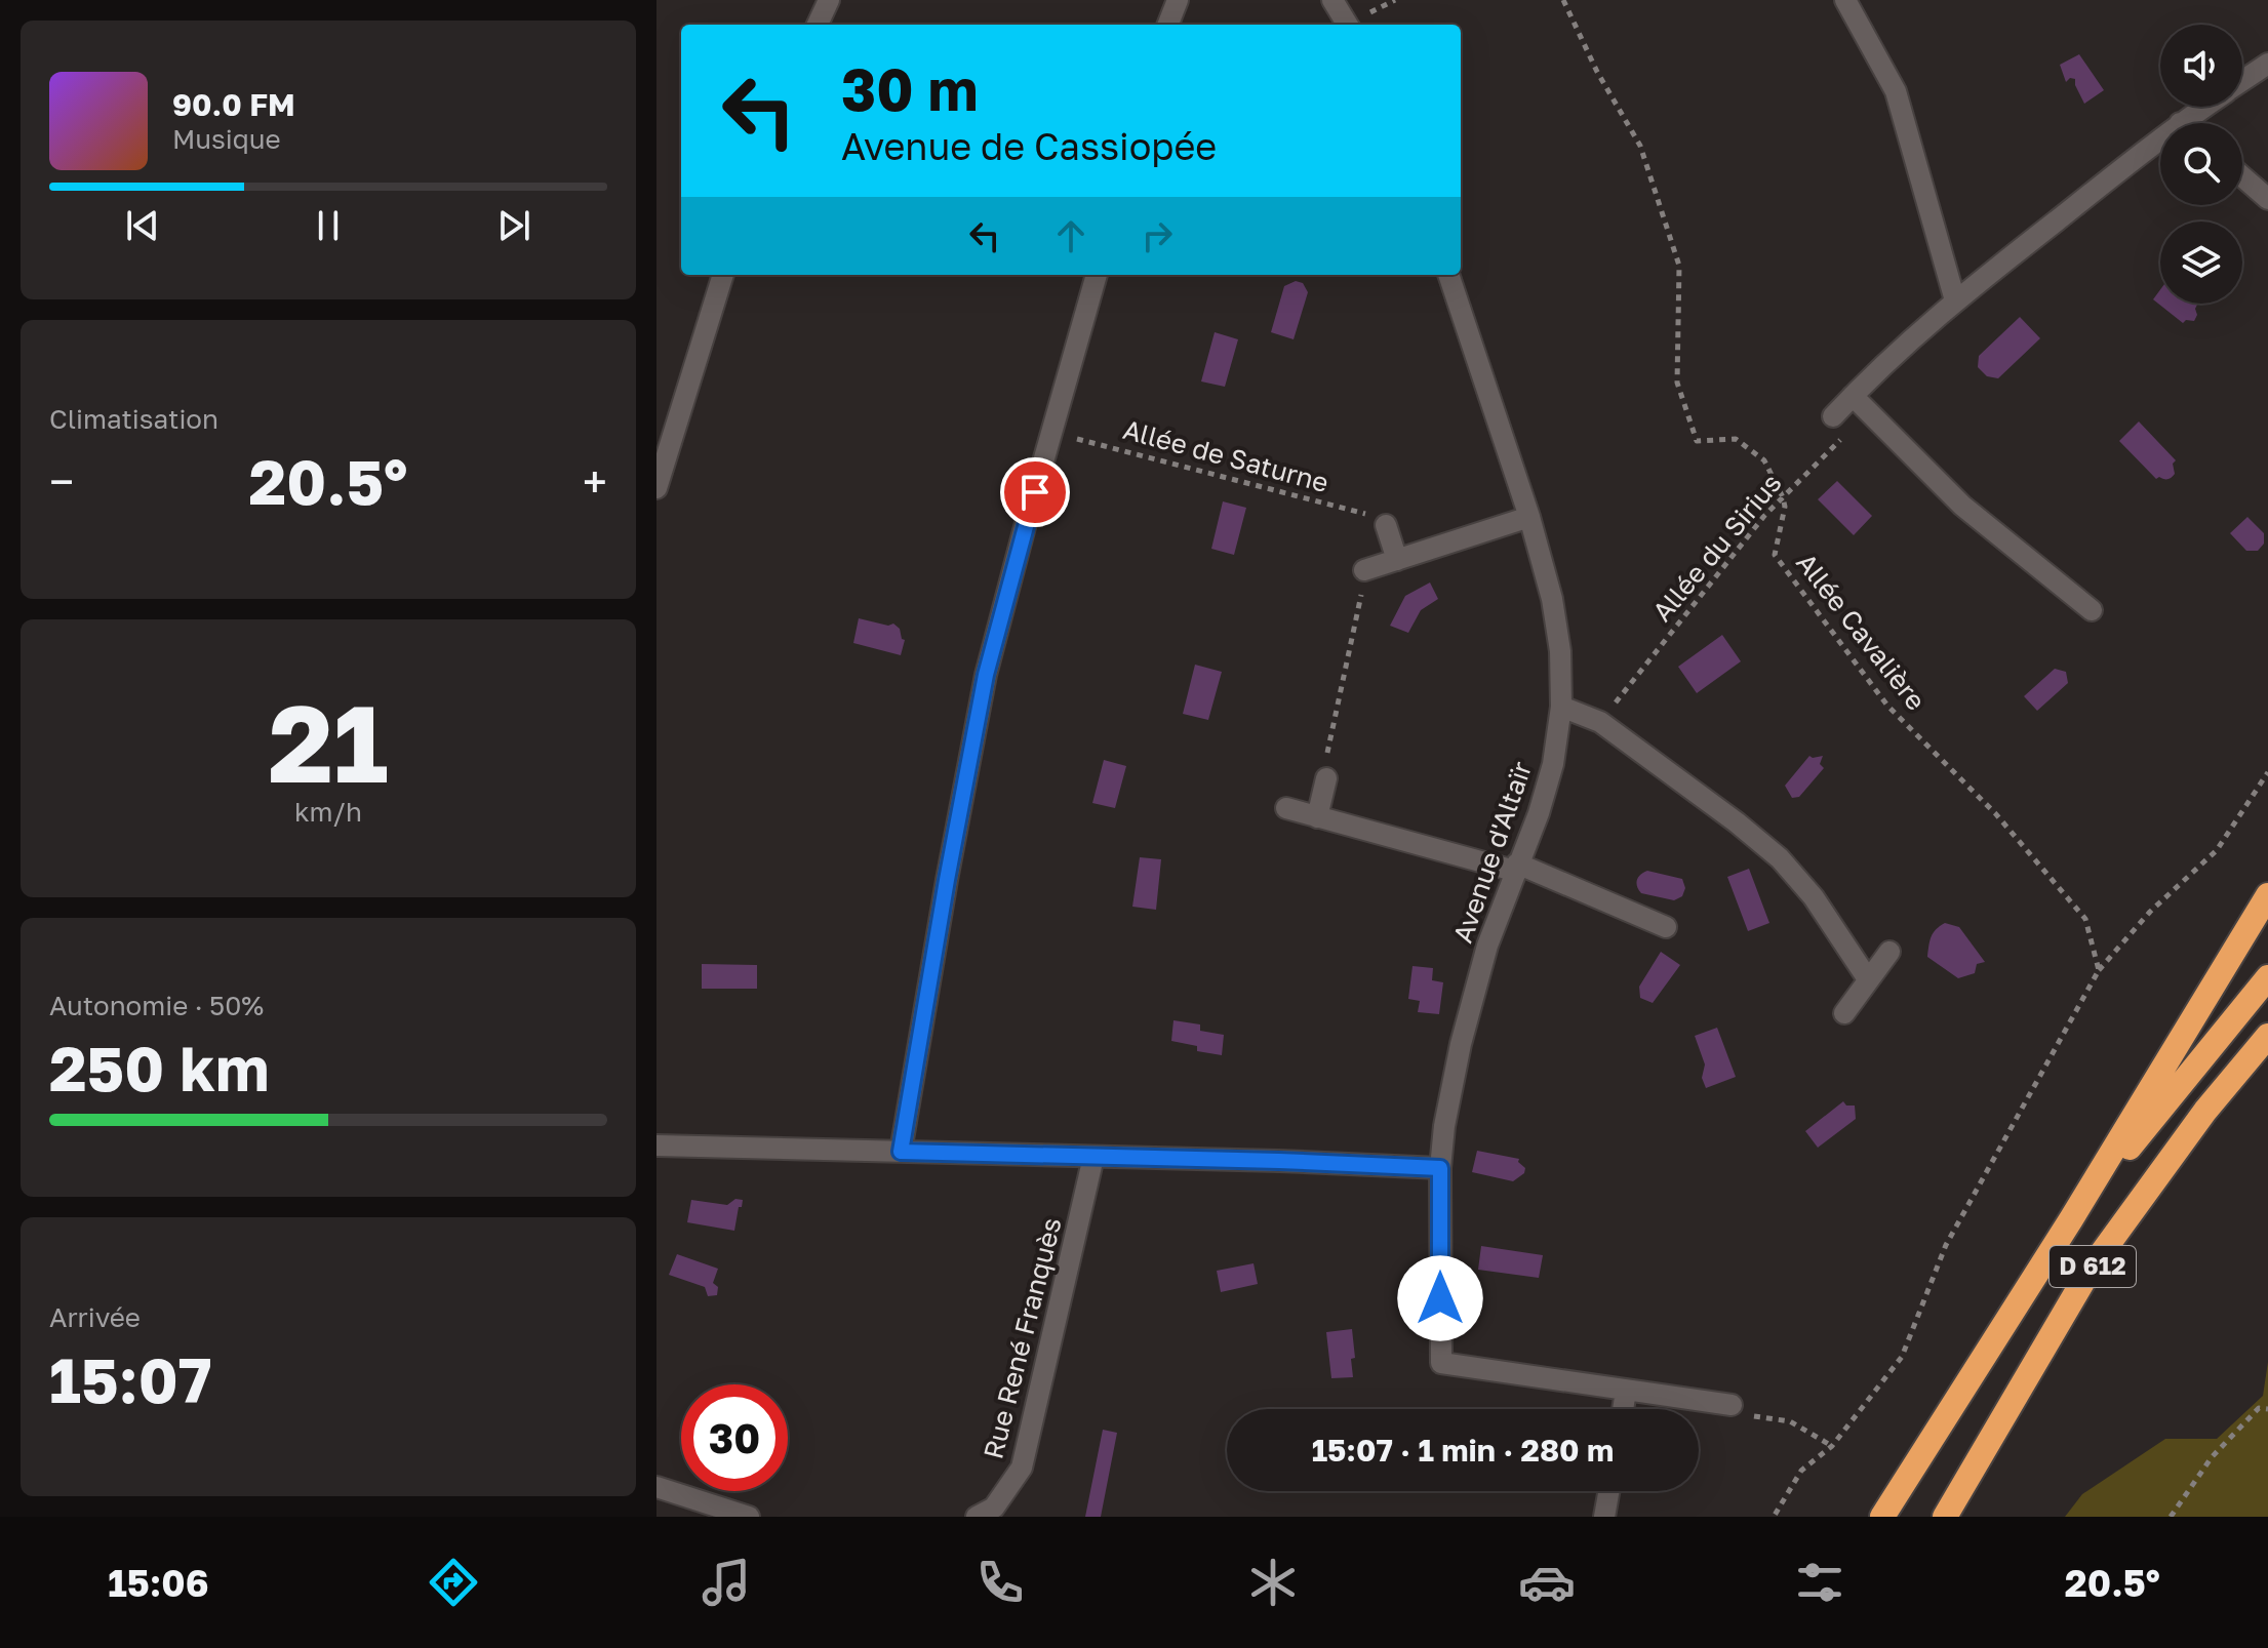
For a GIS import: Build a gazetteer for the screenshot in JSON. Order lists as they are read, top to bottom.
{
  "streets": {
    "highway": ["D 612"],
    "street": ["Avenue d'Altaïr", "Rue René Franquès"],
    "path": ["Allée de Saturne", "Allée du Sirius", "Allée Cavalière"]
  },
  "crossings": [
    ["Allée du Sirius", "Allée Cavalière"]
  ],
  "page": {
    "turn": ["30 m", "Avenue de Cassiopée"],
    "song": ["90.0 FM", "Musique"],
    "tile": [
      "Climatisation",
      ["21", "km/h"],
      ["Autonomie · 50%", "250 km"],
      ["Arrivée", "15:07"]
    ],
    "heat": ["−", "20.5°", "+"],
    "limit": "30",
    "trip": "15:07 · 1 min · 280 m",
    "tabs": ["15:06", "20.5°"]
  }
}
